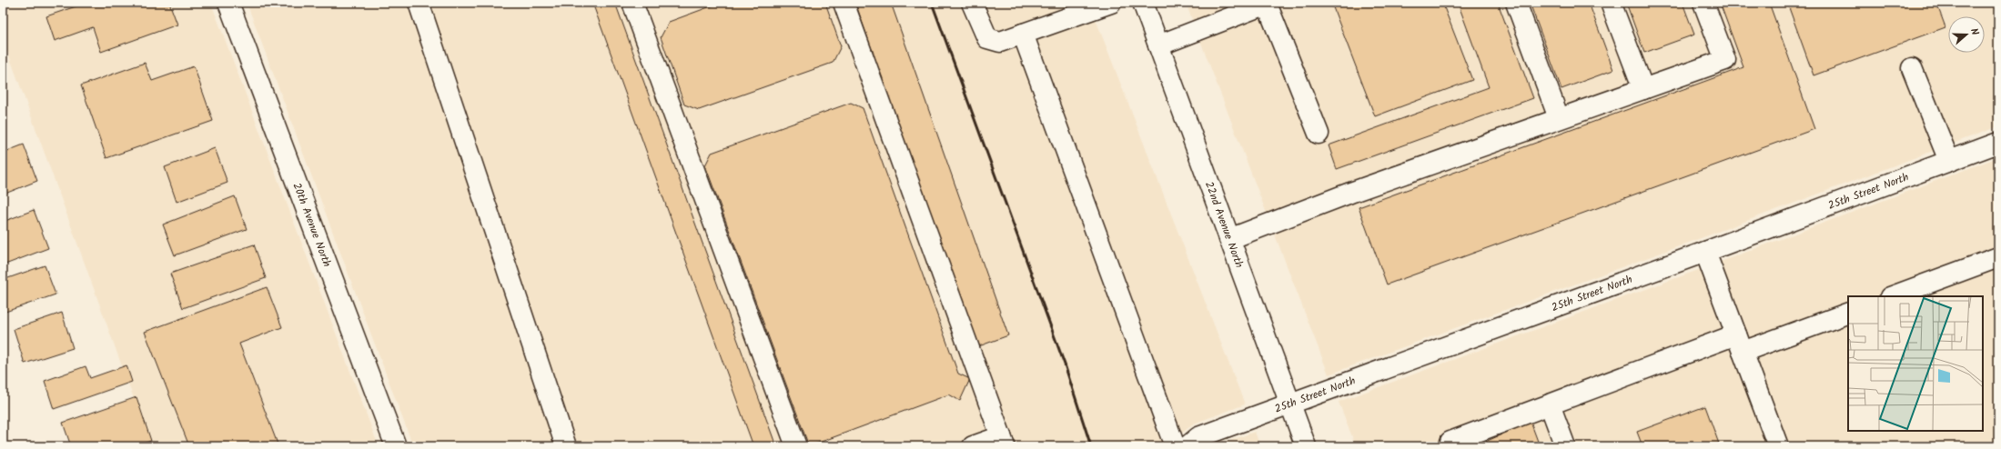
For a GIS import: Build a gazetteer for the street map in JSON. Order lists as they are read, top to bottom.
{
  "streets": {
    "street": ["25th Street North", "20th Avenue North", "22nd Avenue North"]
  },
  "crossings": [
    ["25th Street North", "22nd Avenue North"]
  ],
  "north": "right"
}
